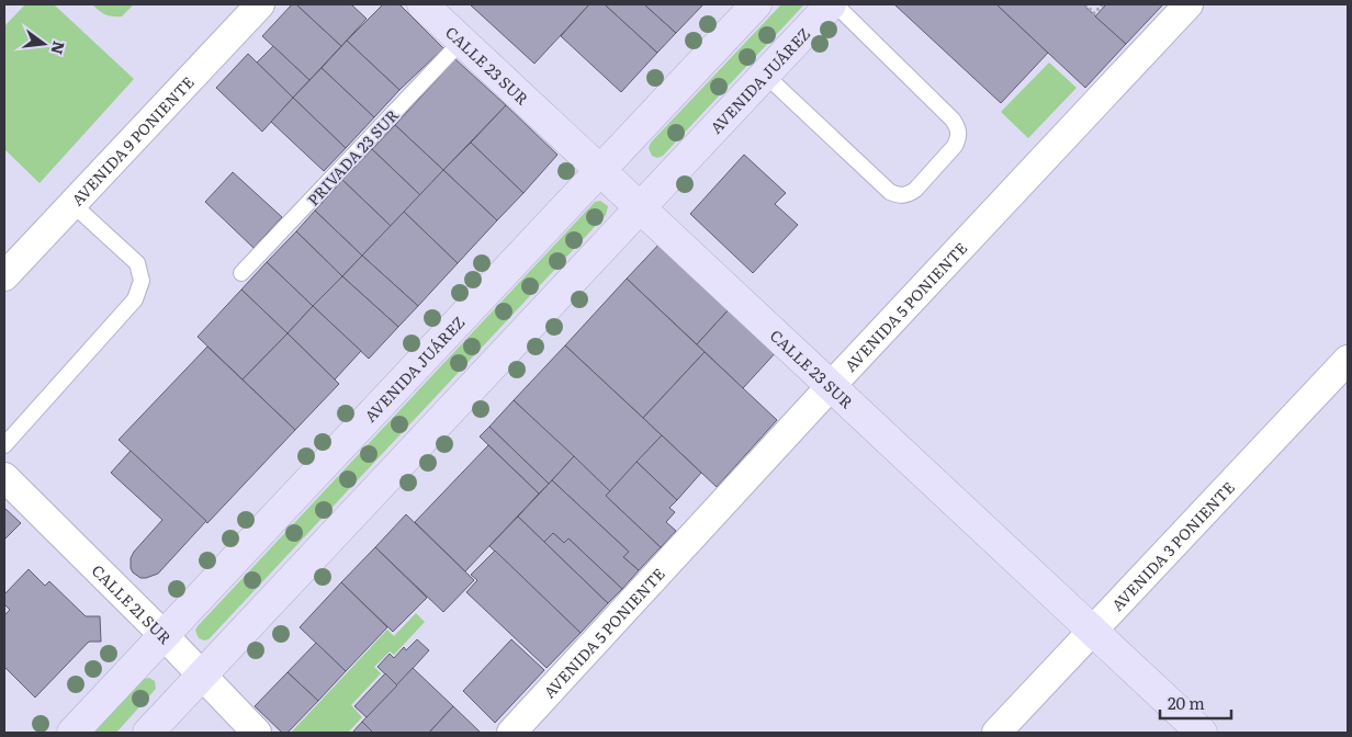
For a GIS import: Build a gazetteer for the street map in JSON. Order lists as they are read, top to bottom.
{
  "streets": {
    "main road": ["CALLE 23 SUR", "AVENIDA JUÁREZ"],
    "street": [
      "AVENIDA 9 PONIENTE",
      "AVENIDA 5 PONIENTE",
      "AVENIDA 3 PONIENTE",
      "CALLE 21 SUR"
    ],
    "lane": ["PRIVADA 23 SUR"]
  },
  "crossings": [
    ["CALLE 23 SUR", "AVENIDA JUÁREZ"],
    ["CALLE 23 SUR", "PRIVADA 23 SUR"],
    ["CALLE 23 SUR", "AVENIDA 5 PONIENTE"],
    ["CALLE 23 SUR", "AVENIDA 3 PONIENTE"],
    ["AVENIDA JUÁREZ", "CALLE 21 SUR"]
  ],
  "scale_bar": "20 m",
  "north": "right"
}
